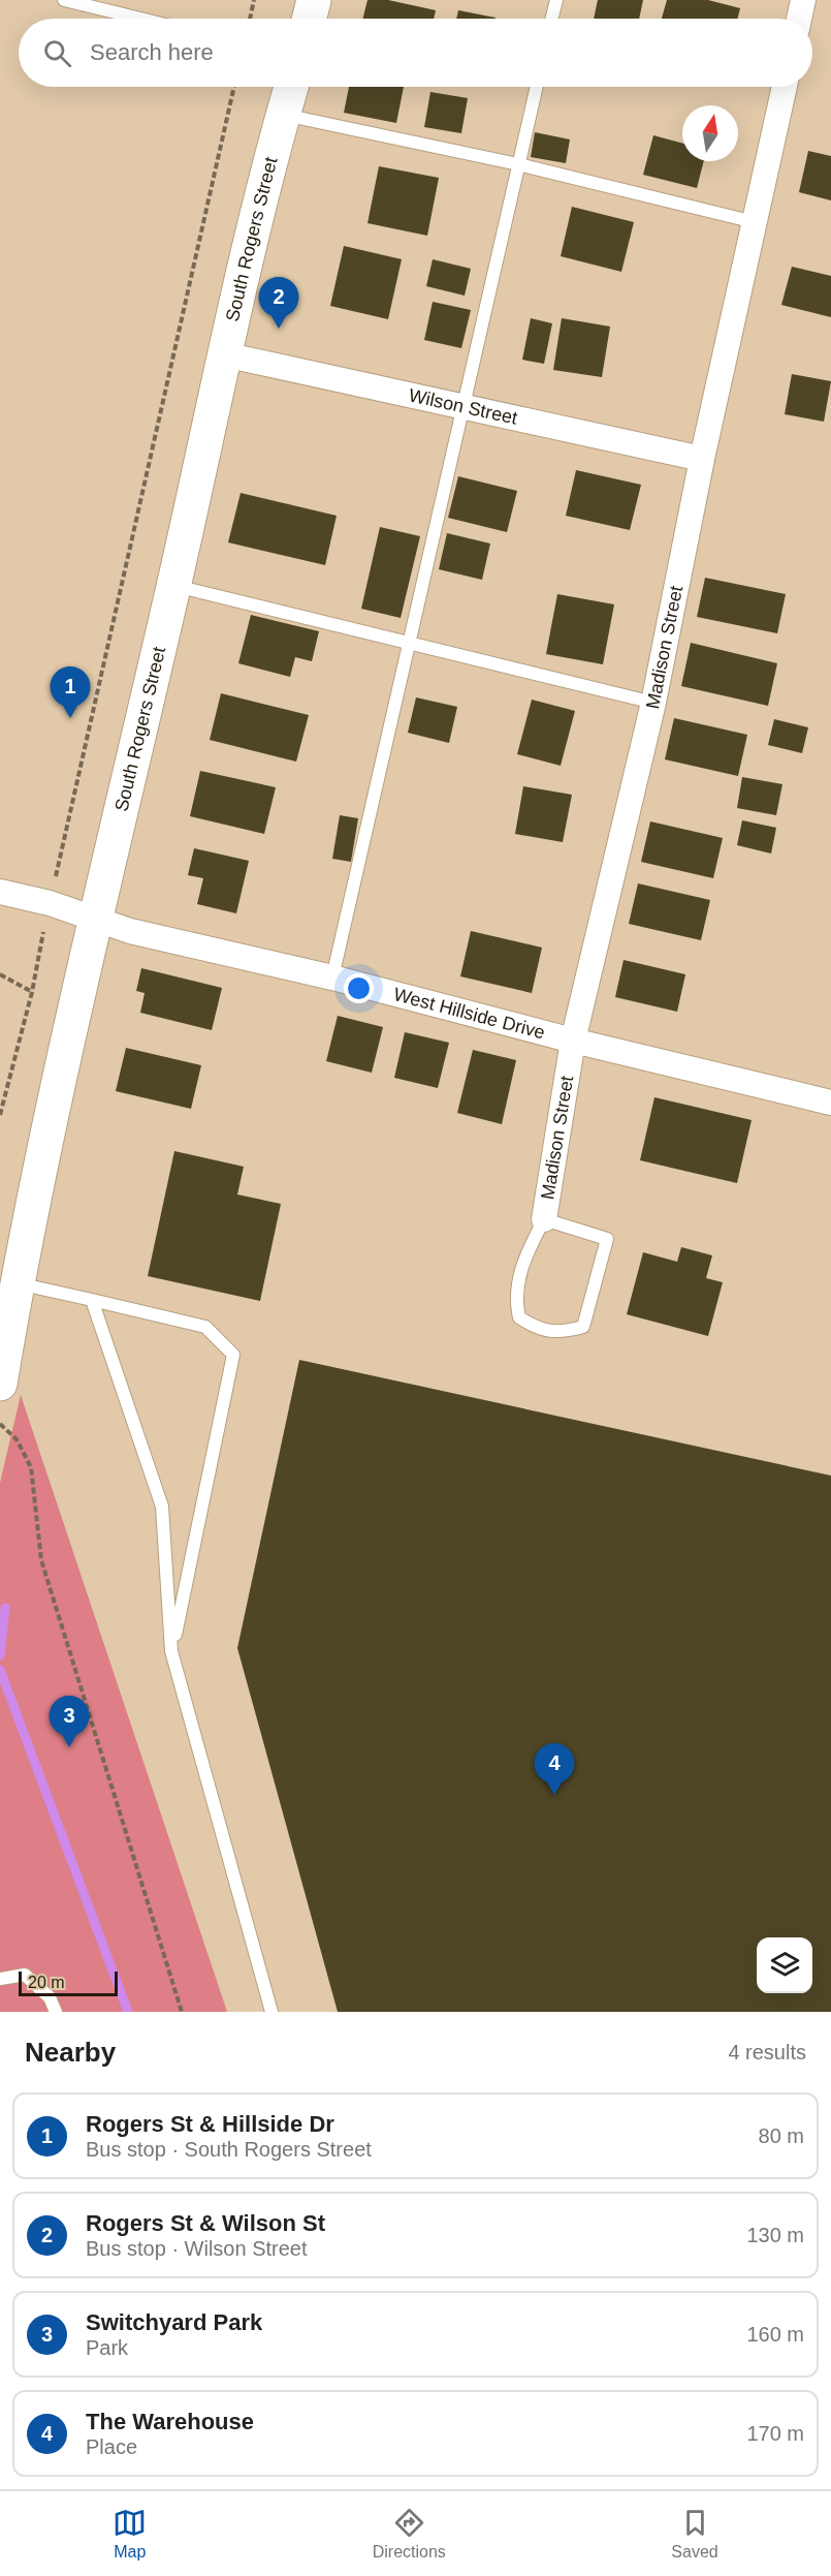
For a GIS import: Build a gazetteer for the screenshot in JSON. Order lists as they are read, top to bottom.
{
  "streets": {
    "street": [
      "South Rogers Street",
      "Wilson Street",
      "Madison Street",
      "West Hillside Drive"
    ]
  },
  "crossings": [
    ["South Rogers Street", "Wilson Street"],
    ["South Rogers Street", "West Hillside Drive"],
    ["Wilson Street", "Madison Street"],
    ["Madison Street", "West Hillside Drive"]
  ],
  "scale_bar": "20 m",
  "north": "top",
  "page": {
    "search": "Search here",
    "pins": [
      "2",
      "1",
      "3",
      "4"
    ],
    "scale": "20 m",
    "heading": ["Nearby", "4 results"],
    "list": [
      {
        "mark": "1",
        "name": "Rogers St & Hillside Dr",
        "note": "Bus stop · South Rogers Street",
        "value": "80 m"
      },
      {
        "mark": "2",
        "name": "Rogers St & Wilson St",
        "note": "Bus stop · Wilson Street",
        "value": "130 m"
      },
      {
        "mark": "3",
        "name": "Switchyard Park",
        "note": "Park",
        "value": "160 m"
      },
      {
        "mark": "4",
        "name": "The Warehouse",
        "note": "Place",
        "value": "170 m"
      }
    ],
    "nav": ["Map", "Directions", "Saved"]
  }
}
